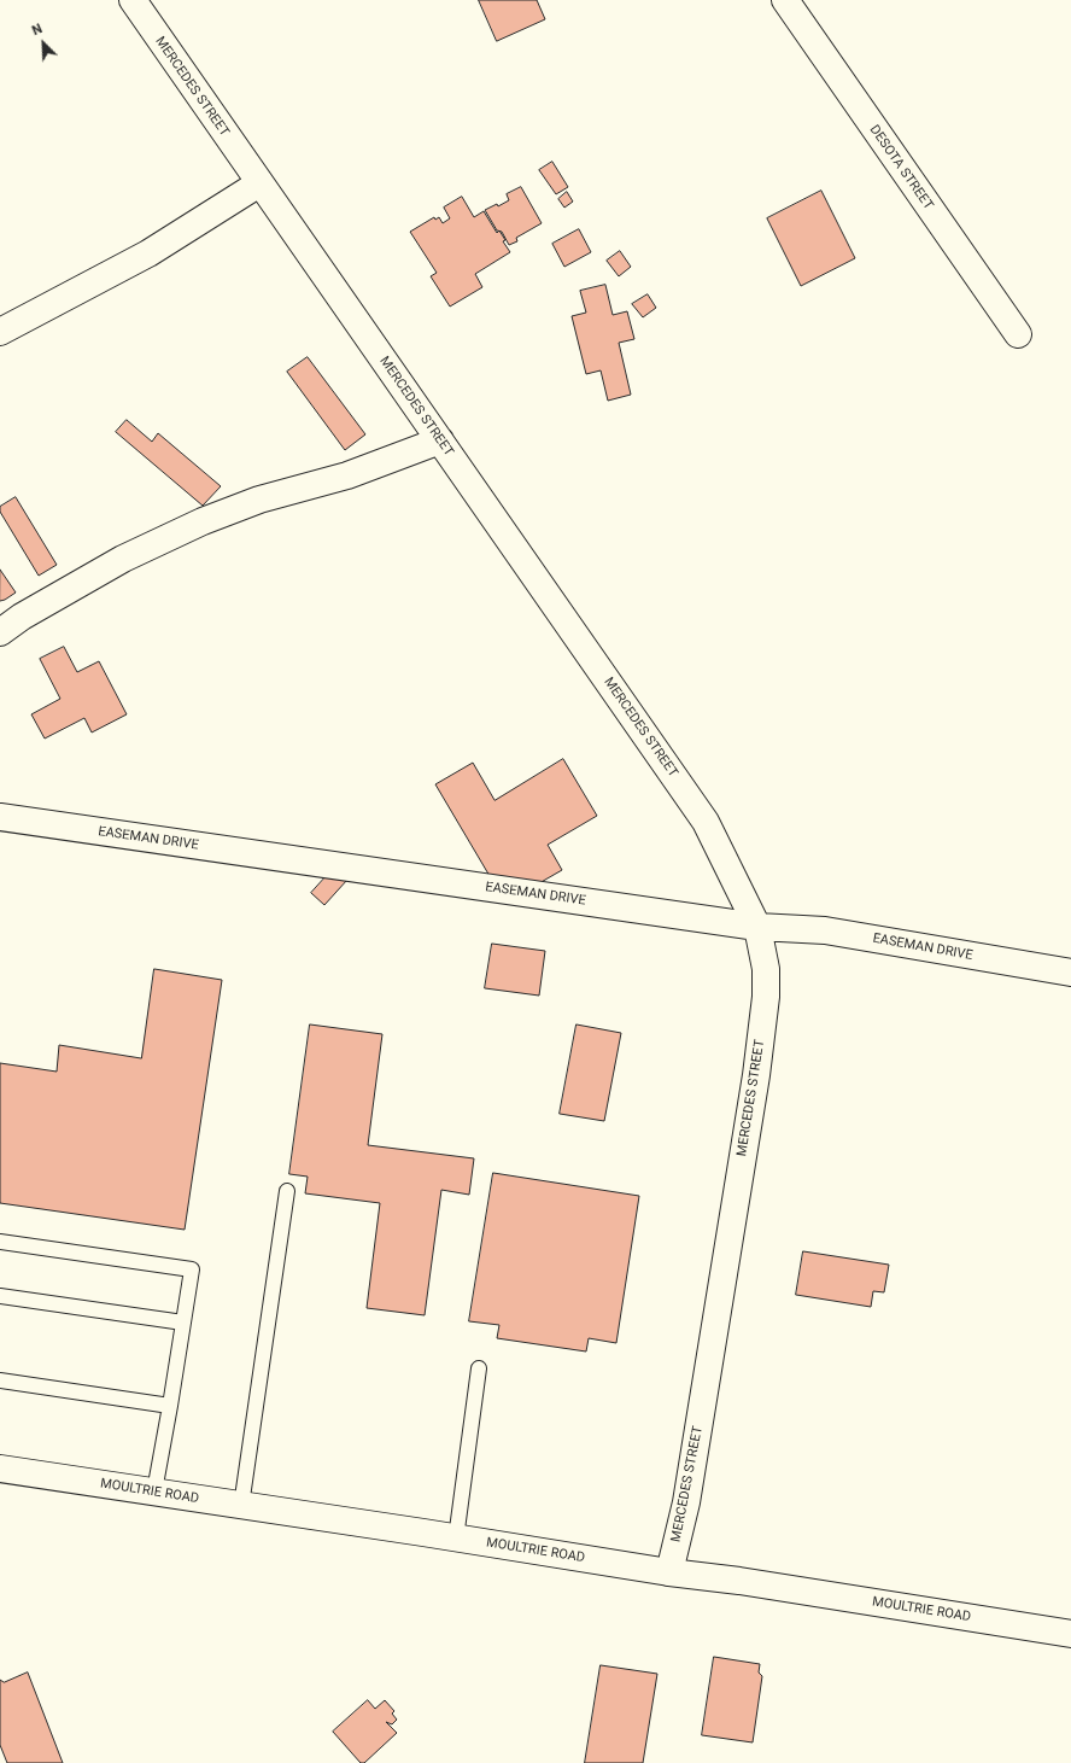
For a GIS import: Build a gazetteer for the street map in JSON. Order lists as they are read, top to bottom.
{
  "streets": {
    "street": [
      "MERCEDES STREET",
      "DESOTA STREET",
      "EASEMAN DRIVE",
      "MOULTRIE ROAD"
    ]
  },
  "crossings": [
    ["MERCEDES STREET", "EASEMAN DRIVE"],
    ["MERCEDES STREET", "MOULTRIE ROAD"]
  ],
  "north": "top left"
}
